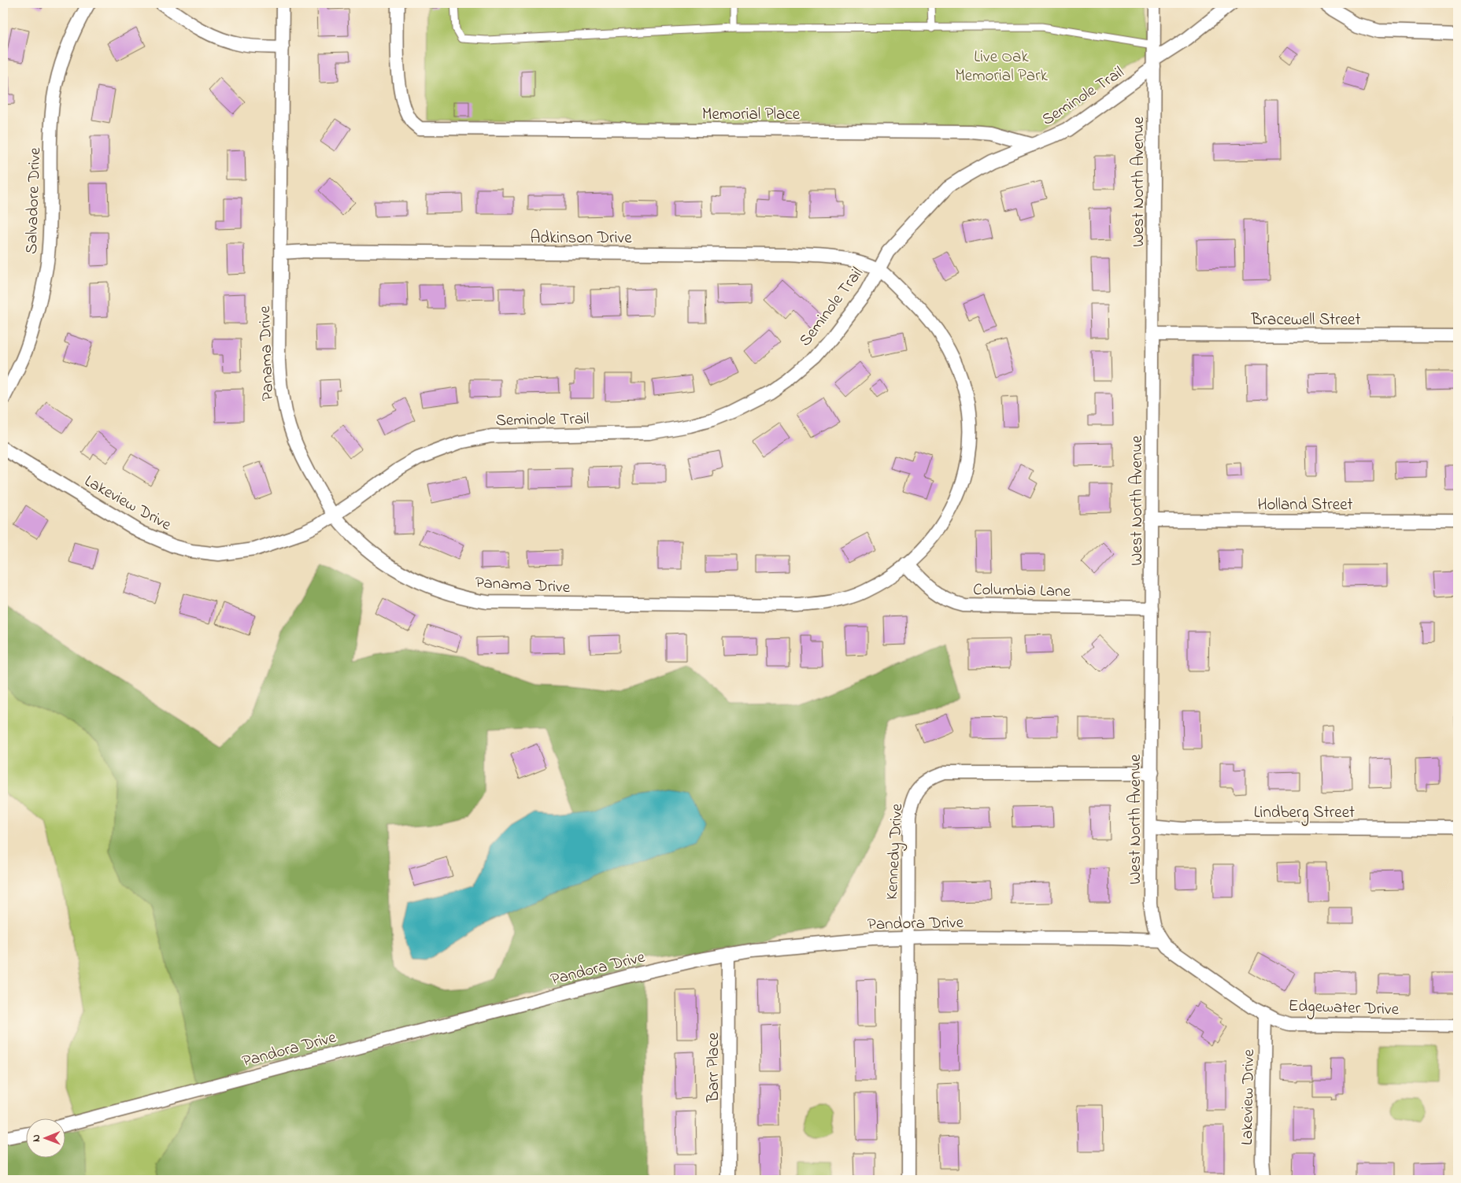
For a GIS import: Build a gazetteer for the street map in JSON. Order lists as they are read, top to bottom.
{
  "streets": {
    "street": [
      "Seminole Trail",
      "Memorial Place",
      "West North Avenue",
      "Salvadore Drive",
      "Adkinson Drive",
      "Bracewell Street",
      "Panama Drive",
      "Lakeview Drive",
      "Holland Street",
      "Columbia Lane",
      "Lindberg Street",
      "Kennedy Drive",
      "Pandora Drive",
      "Edgewater Drive",
      "Barr Place"
    ]
  },
  "crossings": [
    ["Seminole Trail", "Memorial Place"],
    ["Seminole Trail", "West North Avenue"],
    ["Seminole Trail", "Adkinson Drive"],
    ["Seminole Trail", "Panama Drive"],
    ["Seminole Trail", "Lakeview Drive"],
    ["West North Avenue", "Bracewell Street"],
    ["West North Avenue", "Holland Street"],
    ["West North Avenue", "Columbia Lane"],
    ["West North Avenue", "Lindberg Street"],
    ["West North Avenue", "Kennedy Drive"],
    ["West North Avenue", "Pandora Drive"],
    ["West North Avenue", "Edgewater Drive"],
    ["Adkinson Drive", "Panama Drive"],
    ["Panama Drive", "Lakeview Drive"],
    ["Panama Drive", "Columbia Lane"],
    ["Lakeview Drive", "Edgewater Drive"],
    ["Kennedy Drive", "Pandora Drive"],
    ["Pandora Drive", "Edgewater Drive"],
    ["Pandora Drive", "Barr Place"]
  ],
  "parks": ["Live Oak Memorial Park"],
  "north": "left"
}
